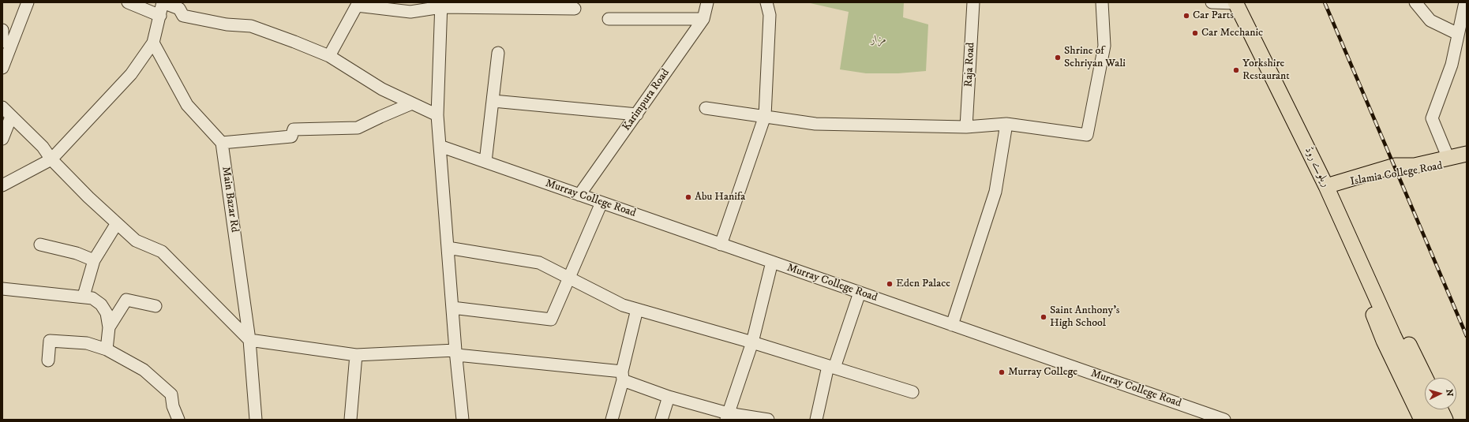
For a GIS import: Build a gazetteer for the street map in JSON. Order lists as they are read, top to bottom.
{
  "streets": {
    "main road": ["ریلوے روڈ", "Islamia College Road"],
    "street": [
      "Raja Road",
      "Karimpura Road",
      "Murray College Road",
      "Main Bazar Rd"
    ]
  },
  "crossings": [
    ["Karimpura Road", "Murray College Road"],
    ["ریلوے روڈ", "Islamia College Road"]
  ],
  "parks": ["مزار"],
  "places": [
    "Car Parts",
    "Car Mechanic",
    "Shrine of Sehriyan Wali",
    "Yorkshire Restaurant",
    "Abu Hanifa",
    "Eden Palace",
    "Saint Anthony's High School",
    "Murray College"
  ],
  "north": "right"
}
